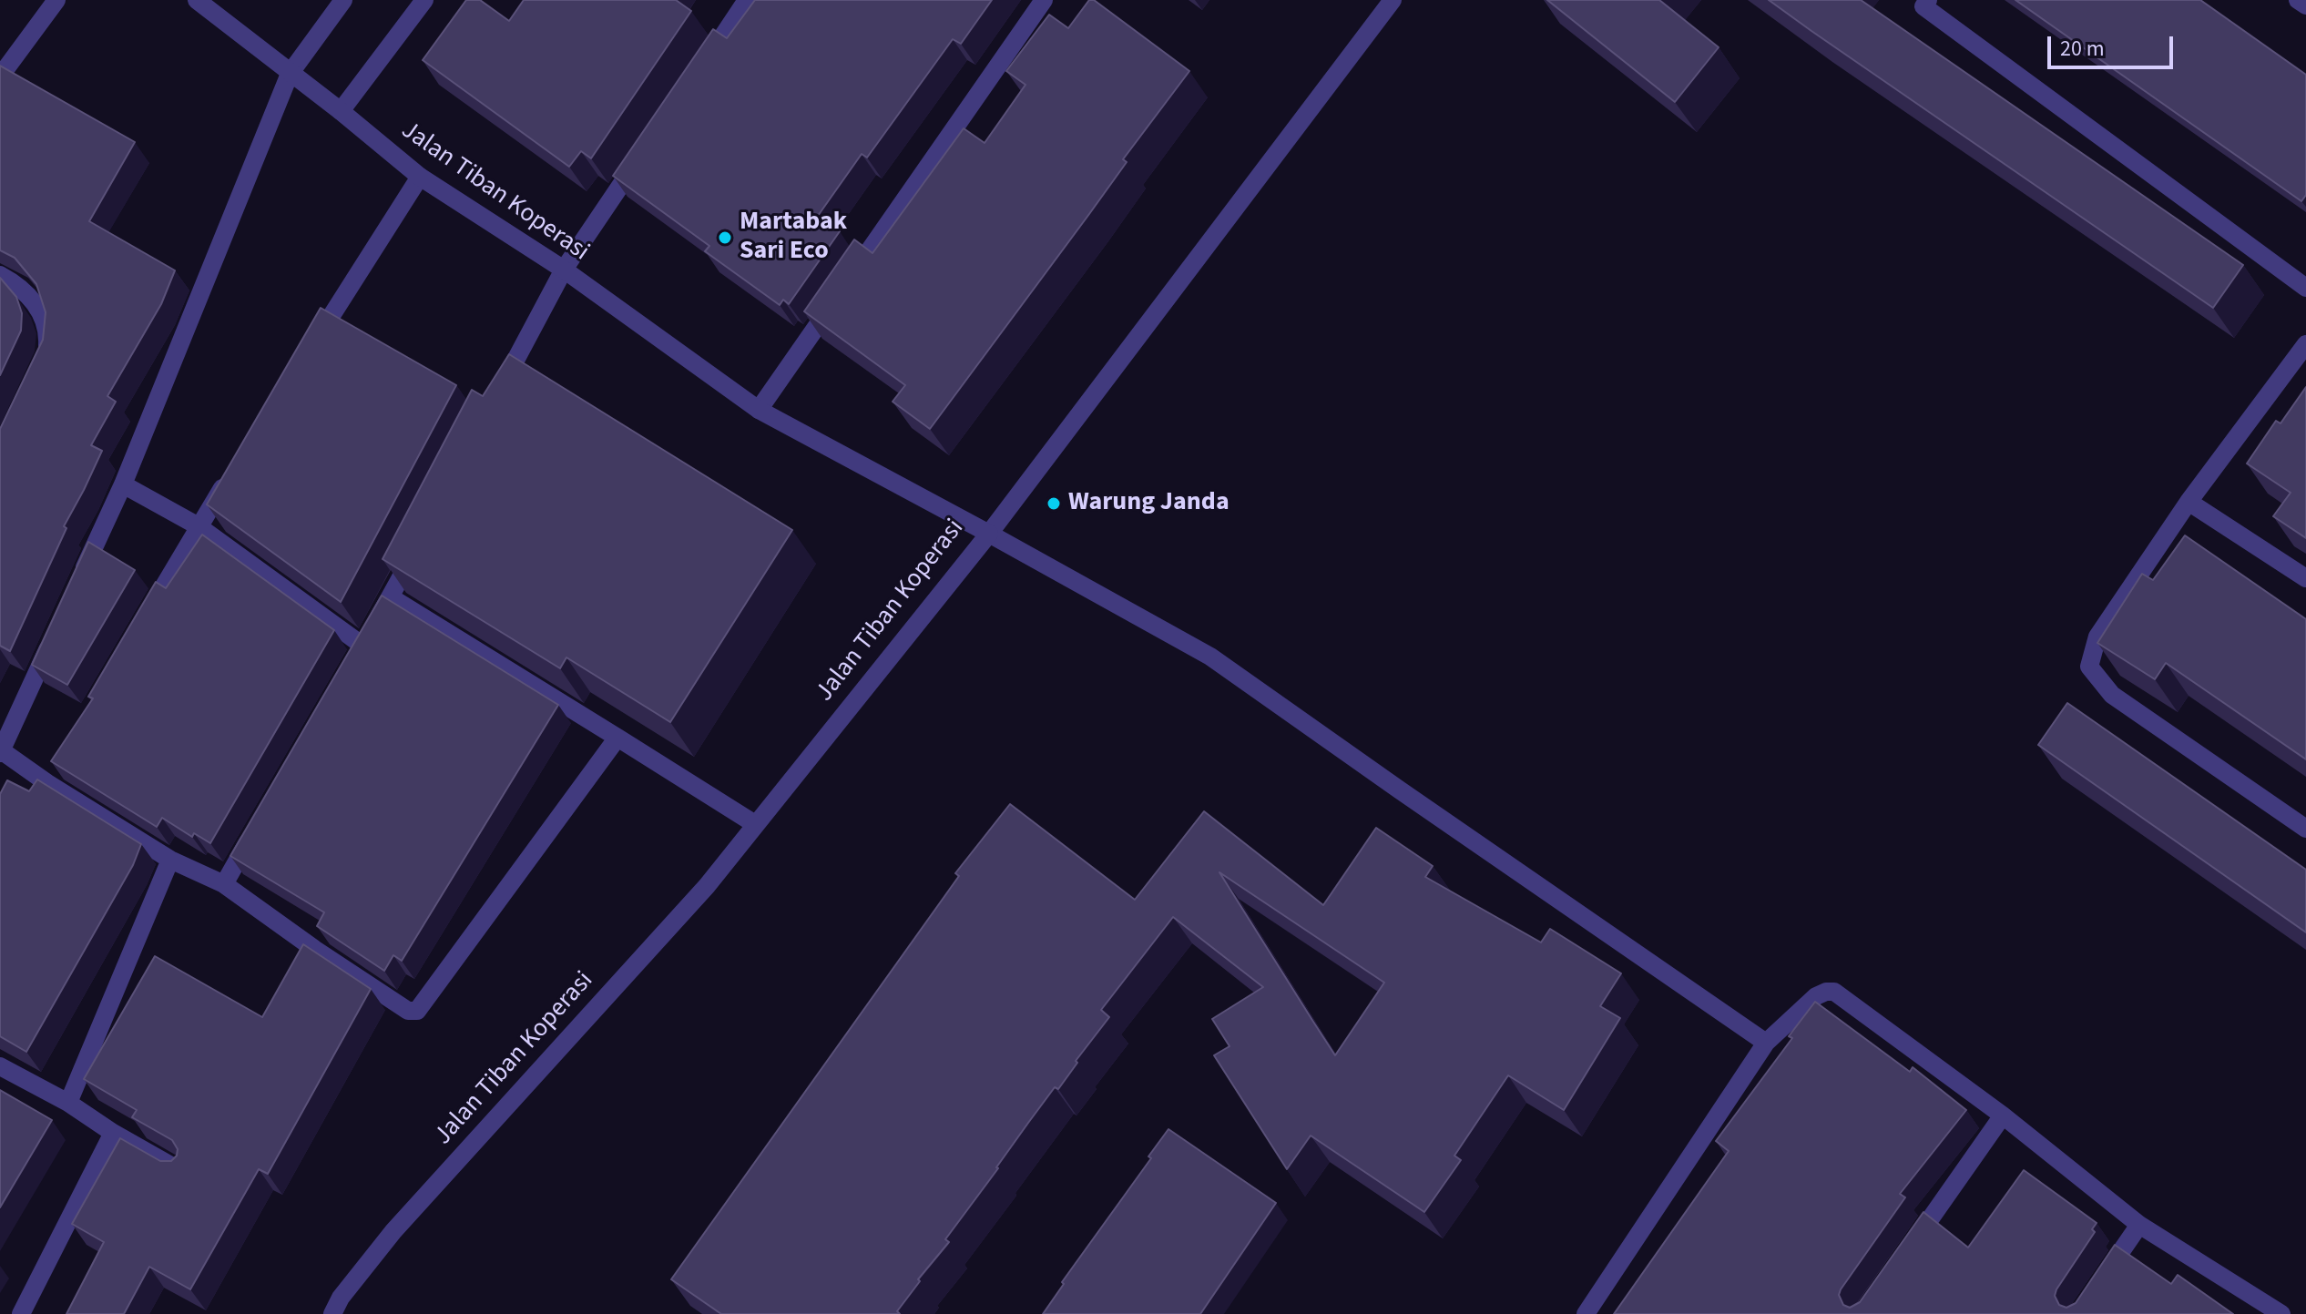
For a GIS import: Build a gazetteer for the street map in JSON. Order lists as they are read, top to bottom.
{
  "streets": {
    "street": ["Jalan Tiban Koperasi"]
  },
  "places": ["Martabak Sari Eco", "Warung Janda"],
  "scale_bar": "20 m"
}
